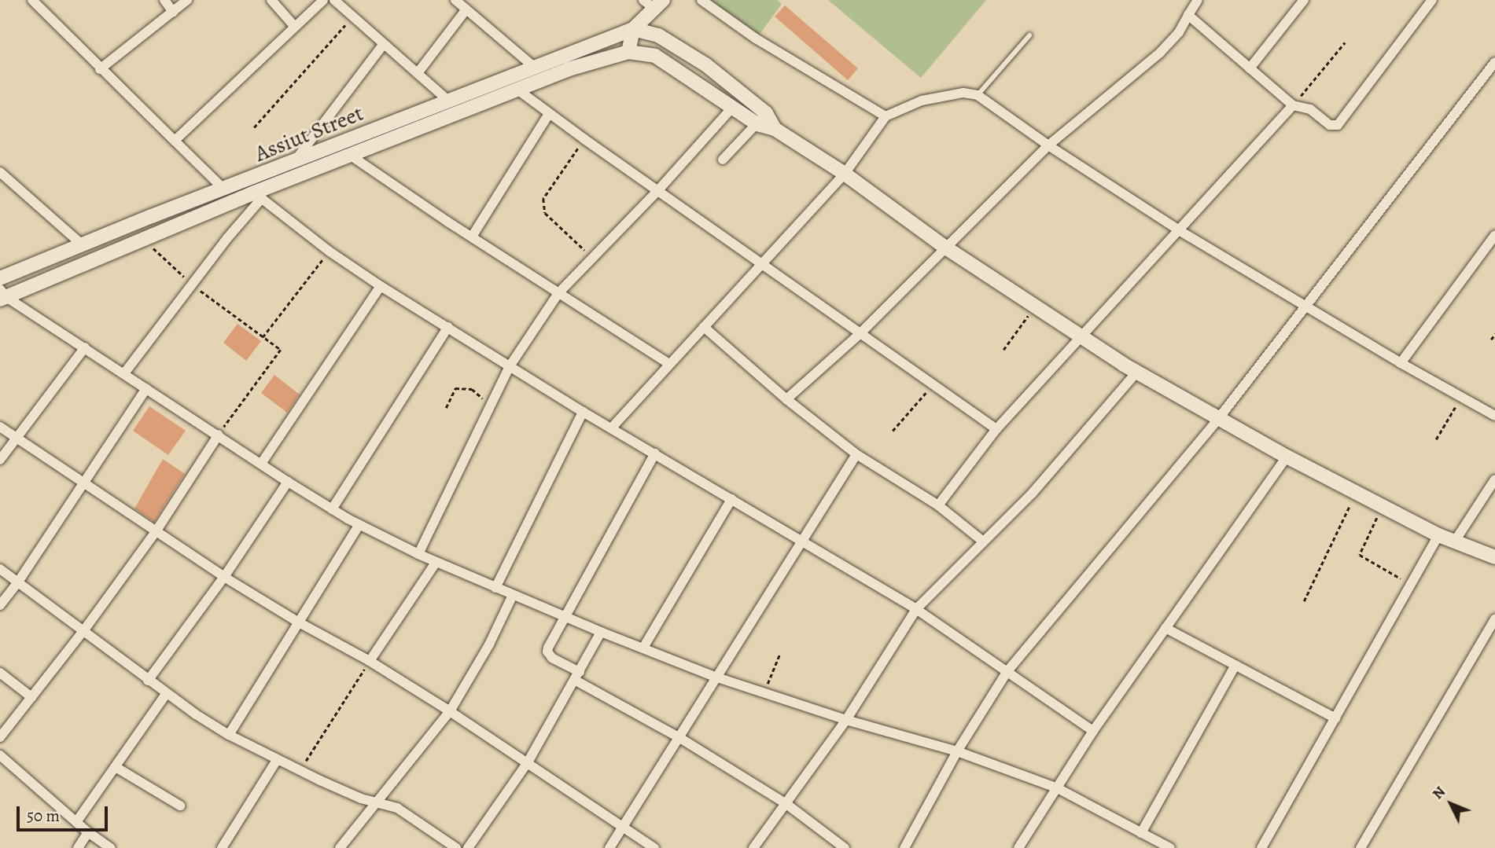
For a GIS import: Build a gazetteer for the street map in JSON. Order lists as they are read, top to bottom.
{
  "streets": {
    "street": ["Assiut Street"]
  },
  "scale_bar": "50 m",
  "north": "top left"
}
